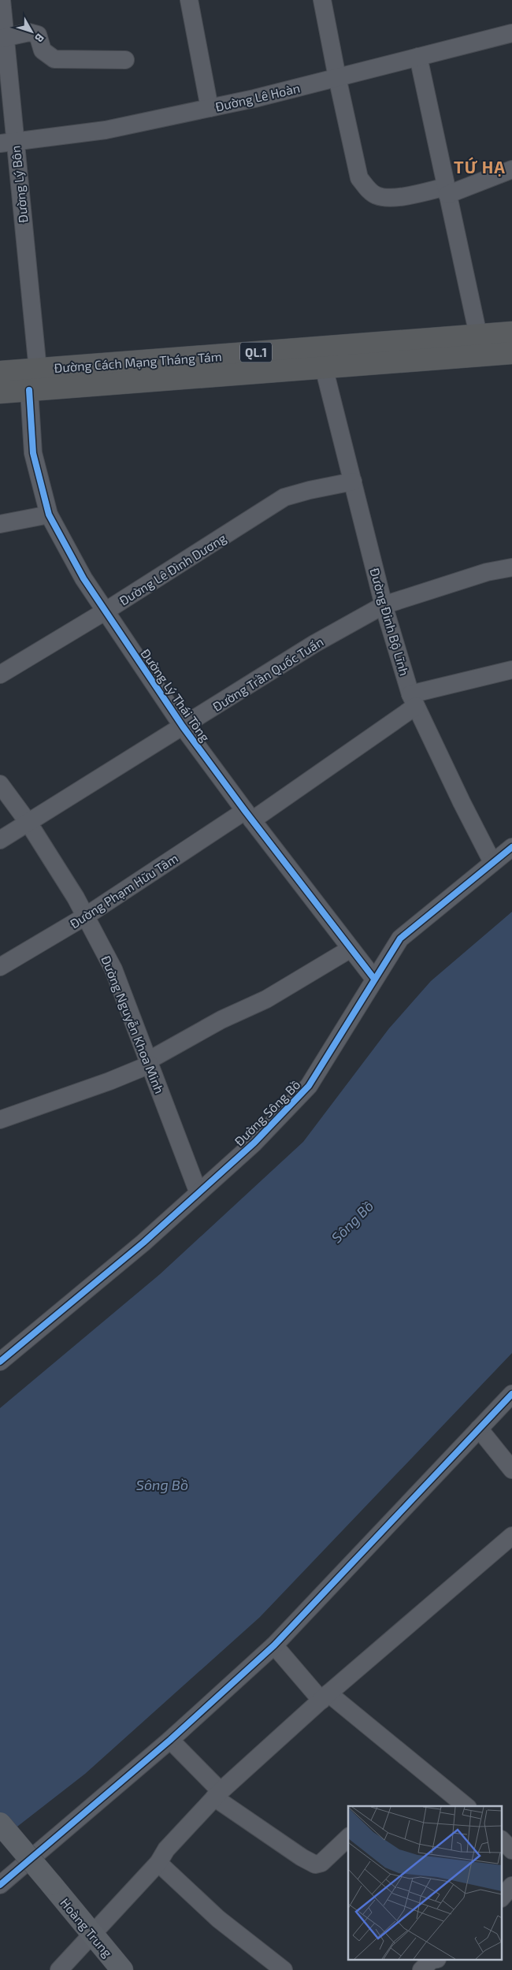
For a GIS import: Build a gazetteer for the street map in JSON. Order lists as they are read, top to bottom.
{
  "streets": {
    "highway": ["QL.1", "Đường Cách Mạng Tháng Tám"],
    "main road": ["Hoàng Trung"],
    "street": [
      "Đường Lê Hoàn",
      "Đường Lý Bôn",
      "Đường Lê Đình Dương",
      "Đường Đinh Bộ Lĩnh",
      "Đường Trần Quốc Tuấn",
      "Đường Lý Thái Tông",
      "Đường Phạm Hữu Tâm",
      "Đường Nguyễn Khoa Minh",
      "Đường Sông Bồ"
    ]
  },
  "crossings": [
    ["Đường Lê Hoàn", "Đường Lý Bôn"],
    ["Đường Lý Bôn", "Đường Cách Mạng Tháng Tám"],
    ["Đường Cách Mạng Tháng Tám", "Đường Đinh Bộ Lĩnh"],
    ["Đường Cách Mạng Tháng Tám", "Đường Lý Thái Tông"],
    ["Đường Lê Đình Dương", "Đường Đinh Bộ Lĩnh"],
    ["Đường Lê Đình Dương", "Đường Lý Thái Tông"],
    ["Đường Đinh Bộ Lĩnh", "Đường Trần Quốc Tuấn"],
    ["Đường Đinh Bộ Lĩnh", "Đường Phạm Hữu Tâm"],
    ["Đường Đinh Bộ Lĩnh", "Đường Sông Bồ"],
    ["Đường Trần Quốc Tuấn", "Đường Lý Thái Tông"],
    ["Đường Trần Quốc Tuấn", "Đường Nguyễn Khoa Minh"],
    ["Đường Lý Thái Tông", "Đường Phạm Hữu Tâm"],
    ["Đường Lý Thái Tông", "Đường Sông Bồ"],
    ["Đường Phạm Hữu Tâm", "Đường Nguyễn Khoa Minh"],
    ["Đường Nguyễn Khoa Minh", "Đường Sông Bồ"]
  ],
  "districts": ["TỨ HẠ"],
  "water": ["Sông Bồ"],
  "north": "bottom right"
}
